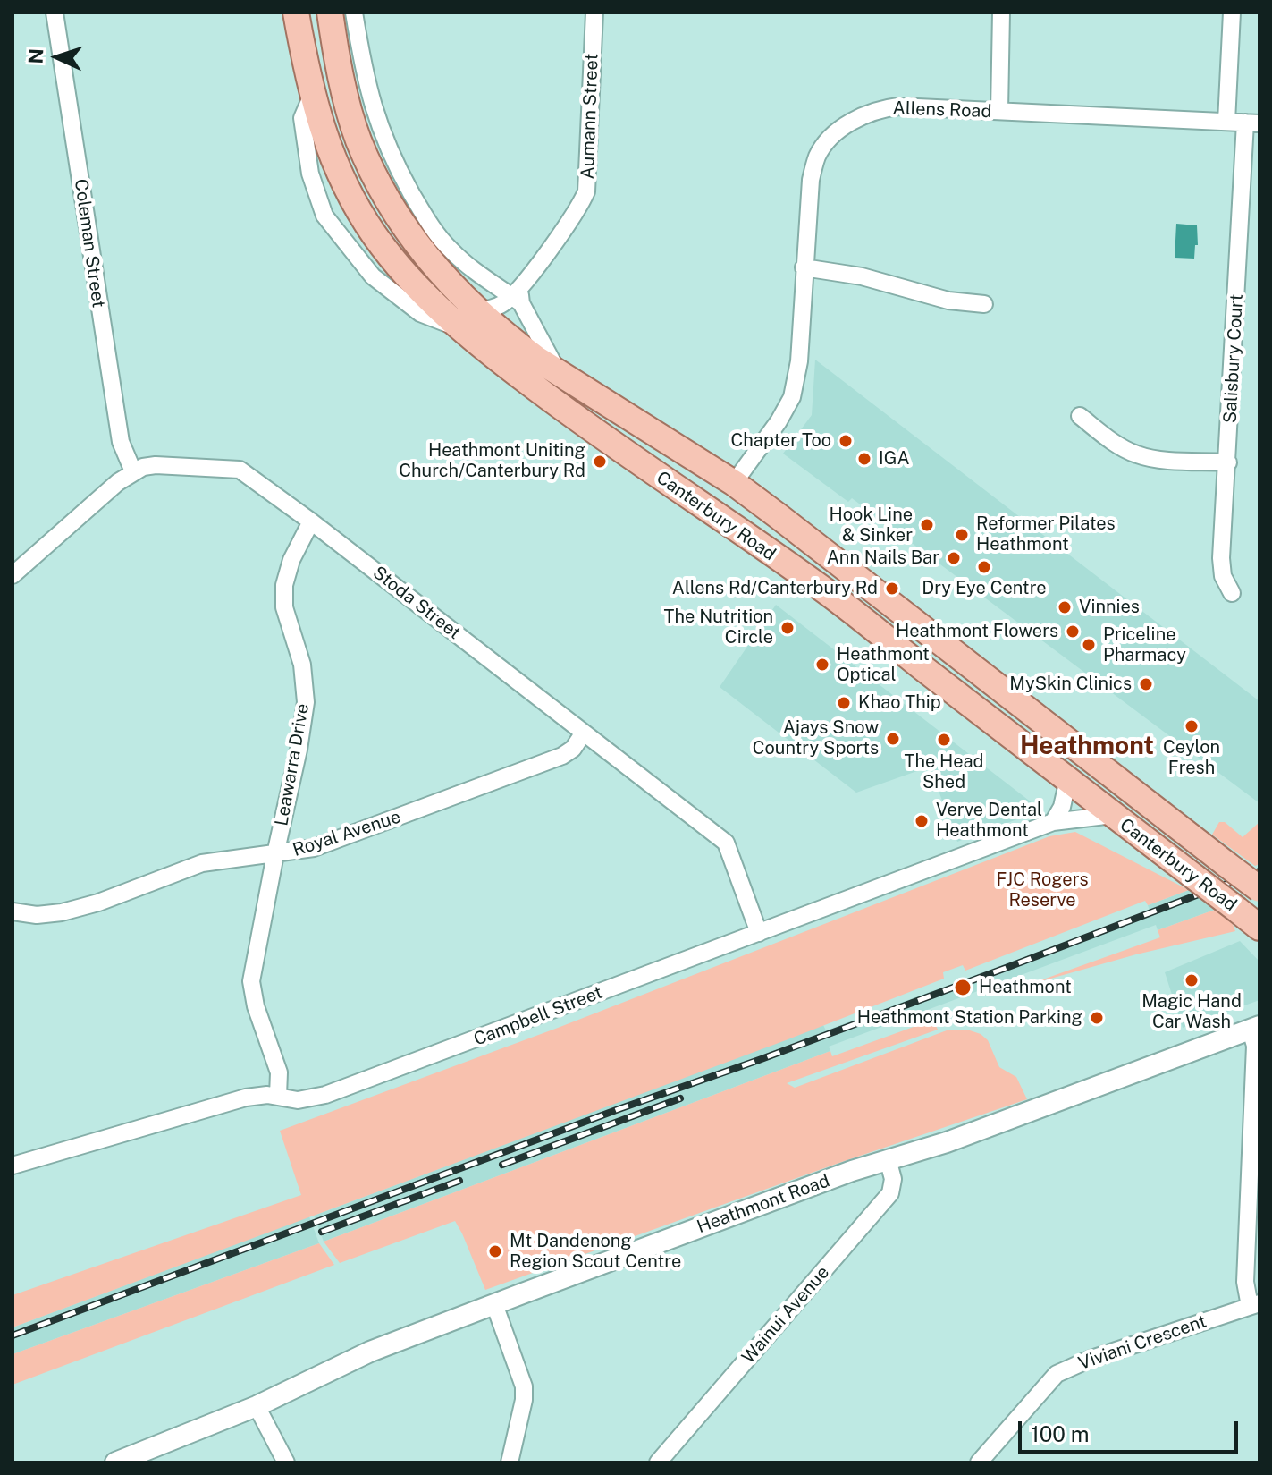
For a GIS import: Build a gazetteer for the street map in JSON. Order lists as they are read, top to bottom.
{
  "streets": {
    "main road": ["Canterbury Road"],
    "street": [
      "Allens Road",
      "Aumann Street",
      "Coleman Street",
      "Salisbury Court",
      "Stoda Street",
      "Leawarra Drive",
      "Royal Avenue",
      "Campbell Street",
      "Heathmont Road",
      "Wainui Avenue",
      "Viviani Crescent"
    ]
  },
  "crossings": [
    ["Allens Road", "Salisbury Court"],
    ["Allens Road", "Canterbury Road"],
    ["Coleman Street", "Stoda Street"],
    ["Canterbury Road", "Campbell Street"],
    ["Stoda Street", "Leawarra Drive"],
    ["Stoda Street", "Royal Avenue"],
    ["Stoda Street", "Campbell Street"],
    ["Leawarra Drive", "Royal Avenue"],
    ["Leawarra Drive", "Campbell Street"],
    ["Heathmont Road", "Wainui Avenue"]
  ],
  "districts": ["Heathmont"],
  "parks": ["FJC Rogers Reserve"],
  "places": [
    "Chapter Too",
    "IGA",
    "Heathmont Uniting Church/Canterbury Rd",
    "Hook Line & Sinker",
    "Reformer Pilates Heathmont",
    "Ann Nails Bar",
    "Dry Eye Centre",
    "Allens Rd/Canterbury Rd",
    "Vinnies",
    "The Nutrition Circle",
    "Heathmont Flowers",
    "Priceline Pharmacy",
    "Heathmont Optical",
    "MySkin Clinics",
    "Khao Thip",
    "Ceylon Fresh",
    "Ajays Snow Country Sports",
    "The Head Shed",
    "Verve Dental Heathmont",
    "Magic Hand Car Wash",
    "Heathmont",
    "Heathmont Station Parking",
    "Mt Dandenong Region Scout Centre"
  ],
  "scale_bar": "100 m",
  "north": "left"
}
